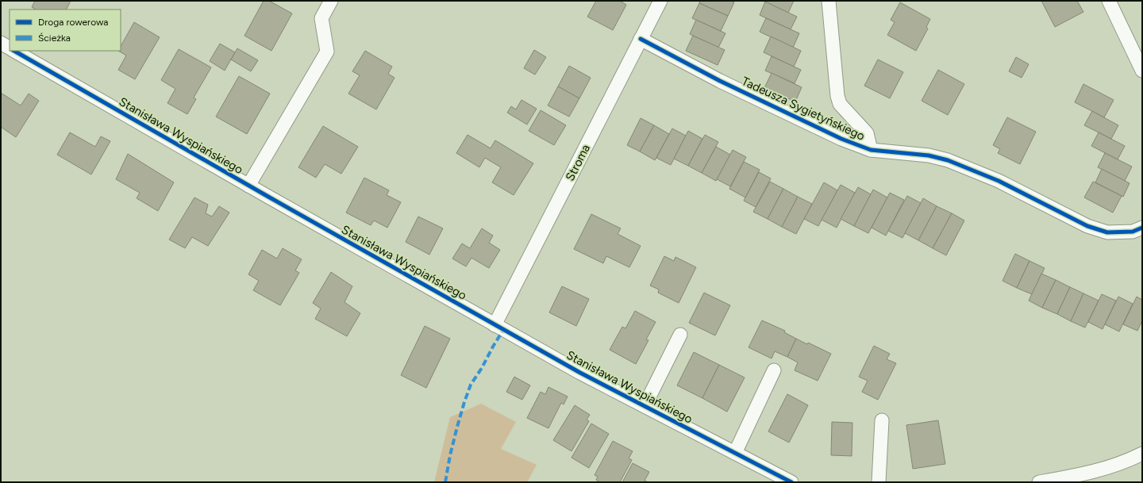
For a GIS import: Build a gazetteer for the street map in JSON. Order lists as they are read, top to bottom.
{
  "streets": {
    "street": ["Tadeusza Sygietyńskiego", "Stanisława Wyspiańskiego", "Stroma"]
  },
  "crossings": [
    ["Tadeusza Sygietyńskiego", "Stroma"],
    ["Stanisława Wyspiańskiego", "Stroma"]
  ],
  "legend": ["Droga rowerowa", "Ścieżka"]
}
